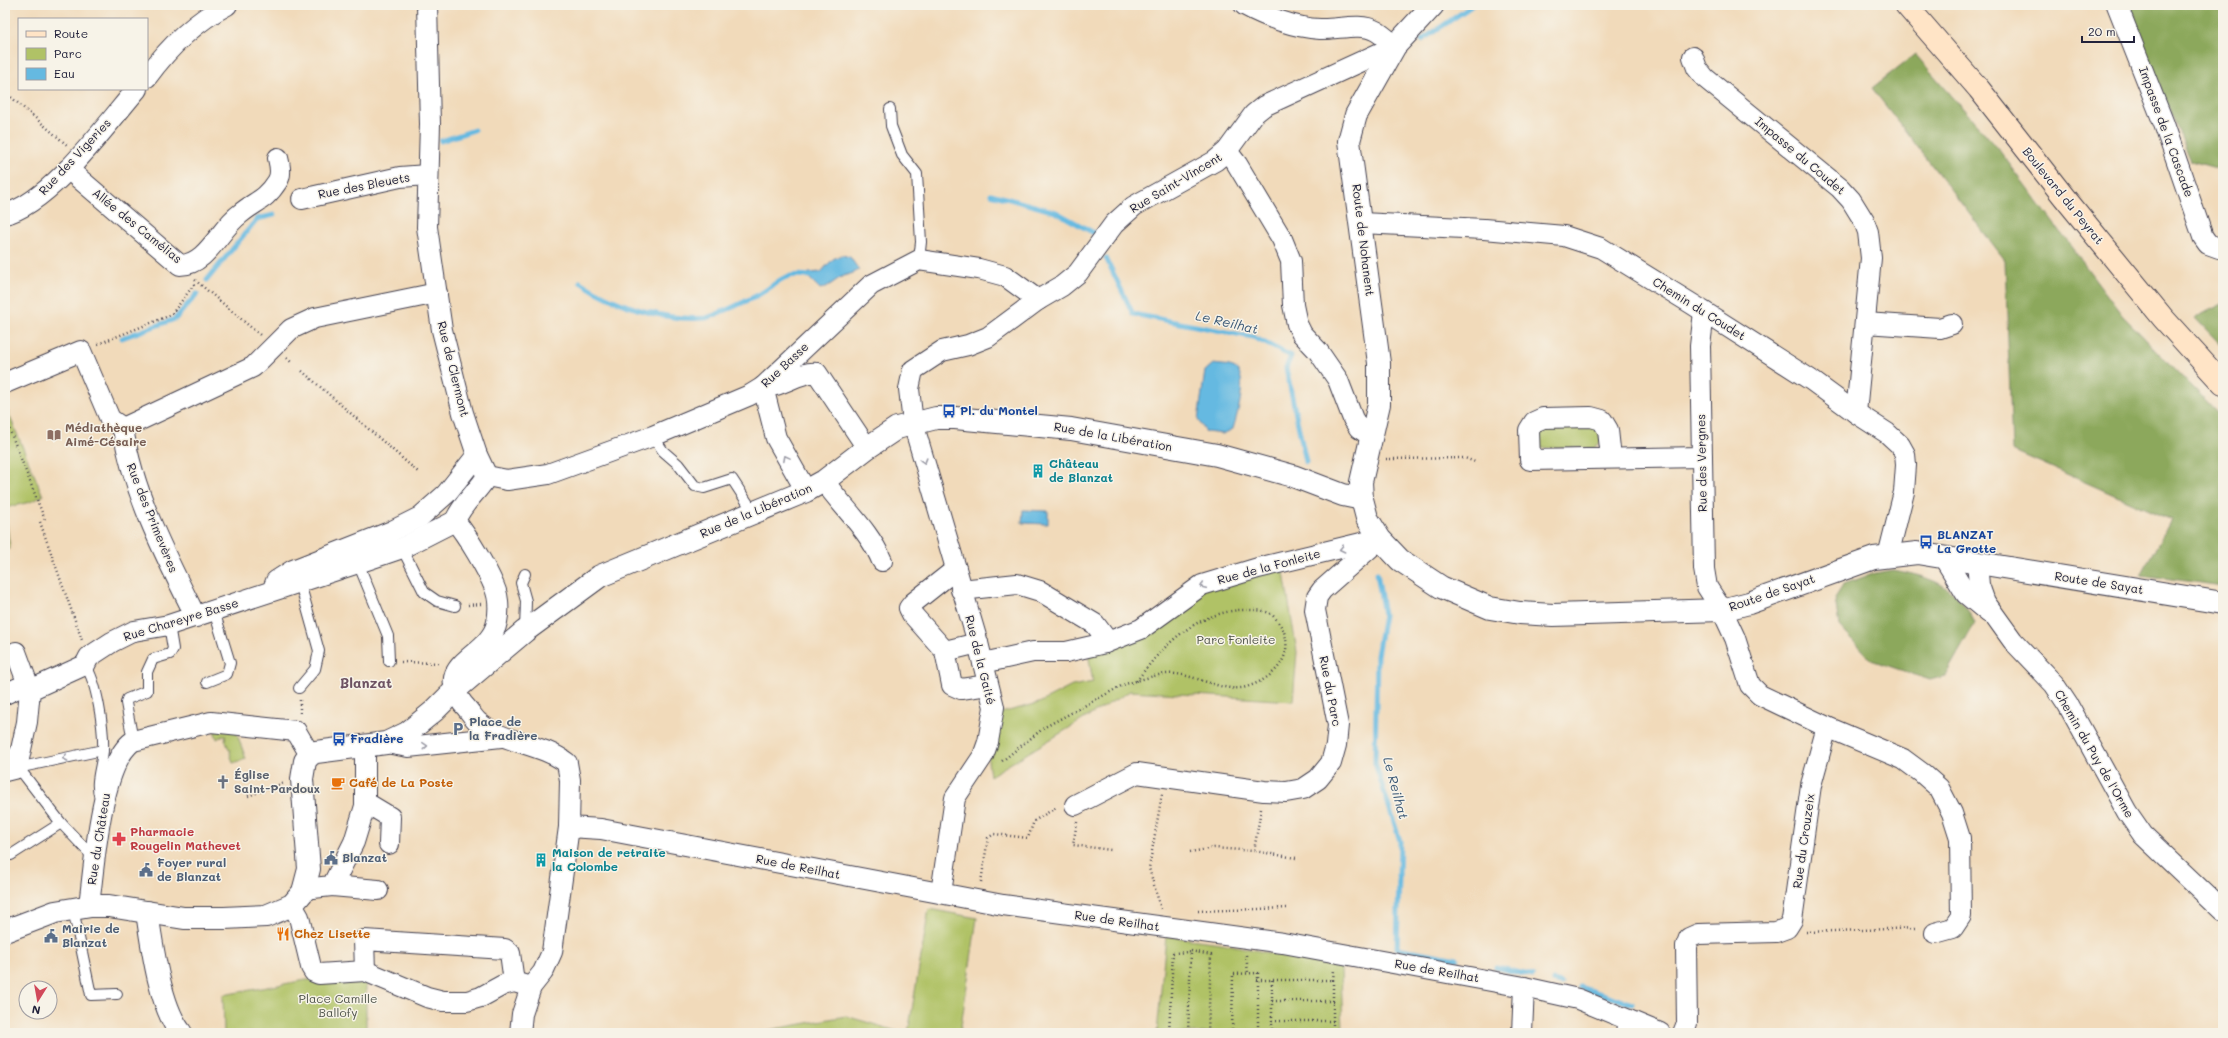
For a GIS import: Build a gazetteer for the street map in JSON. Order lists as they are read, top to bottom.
{
  "streets": {
    "main road": ["Boulevard du Peyrat"],
    "street": [
      "Impasse de la Cascade",
      "Impasse du Coudet",
      "Rue des Vigeries",
      "Rue Saint-Vincent",
      "Rue des Bleuets",
      "Allée des Camélias",
      "Route de Nohanent",
      "Chemin du Coudet",
      "Rue Basse",
      "Rue de Clermont",
      "Rue de la Libération",
      "Rue des Vergnes",
      "Rue des Primevères",
      "Rue de la Fonleite",
      "Route de Sayat",
      "Rue Chareyre Basse",
      "Rue de la Gaité",
      "Rue du Parc",
      "Chemin du Puy de l'Orme",
      "Rue du Château",
      "Rue du Crouzeix",
      "Rue de Reilhat"
    ]
  },
  "crossings": [
    ["Impasse du Coudet", "Chemin du Coudet"],
    ["Rue des Vigeries", "Allée des Camélias"],
    ["Rue Saint-Vincent", "Route de Nohanent"],
    ["Rue Saint-Vincent", "Rue de la Libération"],
    ["Rue Saint-Vincent", "Rue de la Gaité"],
    ["Rue des Bleuets", "Rue de Clermont"],
    ["Route de Nohanent", "Chemin du Coudet"],
    ["Route de Nohanent", "Rue de la Libération"],
    ["Route de Nohanent", "Route de Sayat"],
    ["Chemin du Coudet", "Rue des Vergnes"],
    ["Chemin du Coudet", "Route de Sayat"],
    ["Rue Basse", "Rue de Clermont"],
    ["Rue de la Libération", "Route de Sayat"],
    ["Rue de la Libération", "Rue de la Gaité"],
    ["Rue des Vergnes", "Route de Sayat"],
    ["Rue des Primevères", "Rue Chareyre Basse"],
    ["Rue de la Fonleite", "Route de Sayat"],
    ["Rue de la Fonleite", "Rue de la Gaité"],
    ["Rue de la Fonleite", "Rue du Parc"],
    ["Route de Sayat", "Rue du Parc"],
    ["Route de Sayat", "Chemin du Puy de l'Orme"],
    ["Rue de la Gaité", "Rue de Reilhat"]
  ],
  "one_way": ["Rue de la Fonleite"],
  "districts": ["Blanzat"],
  "water": ["Le Reilhat"],
  "parks": ["Parc Fonleite", "Place Camille Ballofy"],
  "places": {
    "bus stop": ["Pl. du Montel", "BLANZAT La Grotte", "Fradière"],
    "library": ["Médiathèque Aimé-Césaire"],
    "building": ["Château de Blanzat", "Maison de retraite la Colombe"],
    "parking": ["Place de la Fradière"],
    "church": ["Église Saint-Pardoux"],
    "cafe": ["Café de La Poste"],
    "pharmacy": ["Pharmacie Rougelin Mathevet"],
    "public building": ["Blanzat", "Foyer rural de Blanzat", "Mairie de Blanzat"],
    "restaurant": ["Chez Lisette"]
  },
  "legend": ["Route", "Parc", "Eau"],
  "scale_bar": "20 m",
  "north": "bottom"
}
